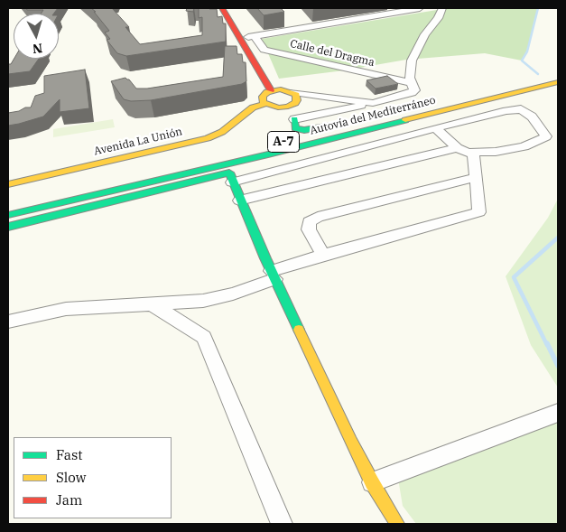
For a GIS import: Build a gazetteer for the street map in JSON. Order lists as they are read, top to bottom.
{
  "streets": {
    "main road": ["Autovía del Mediterráneo", "Avenida La Unión", "A-7"],
    "street": ["Calle del Dragma"]
  },
  "legend": ["Fast", "Slow", "Jam"],
  "north": "bottom"
}
